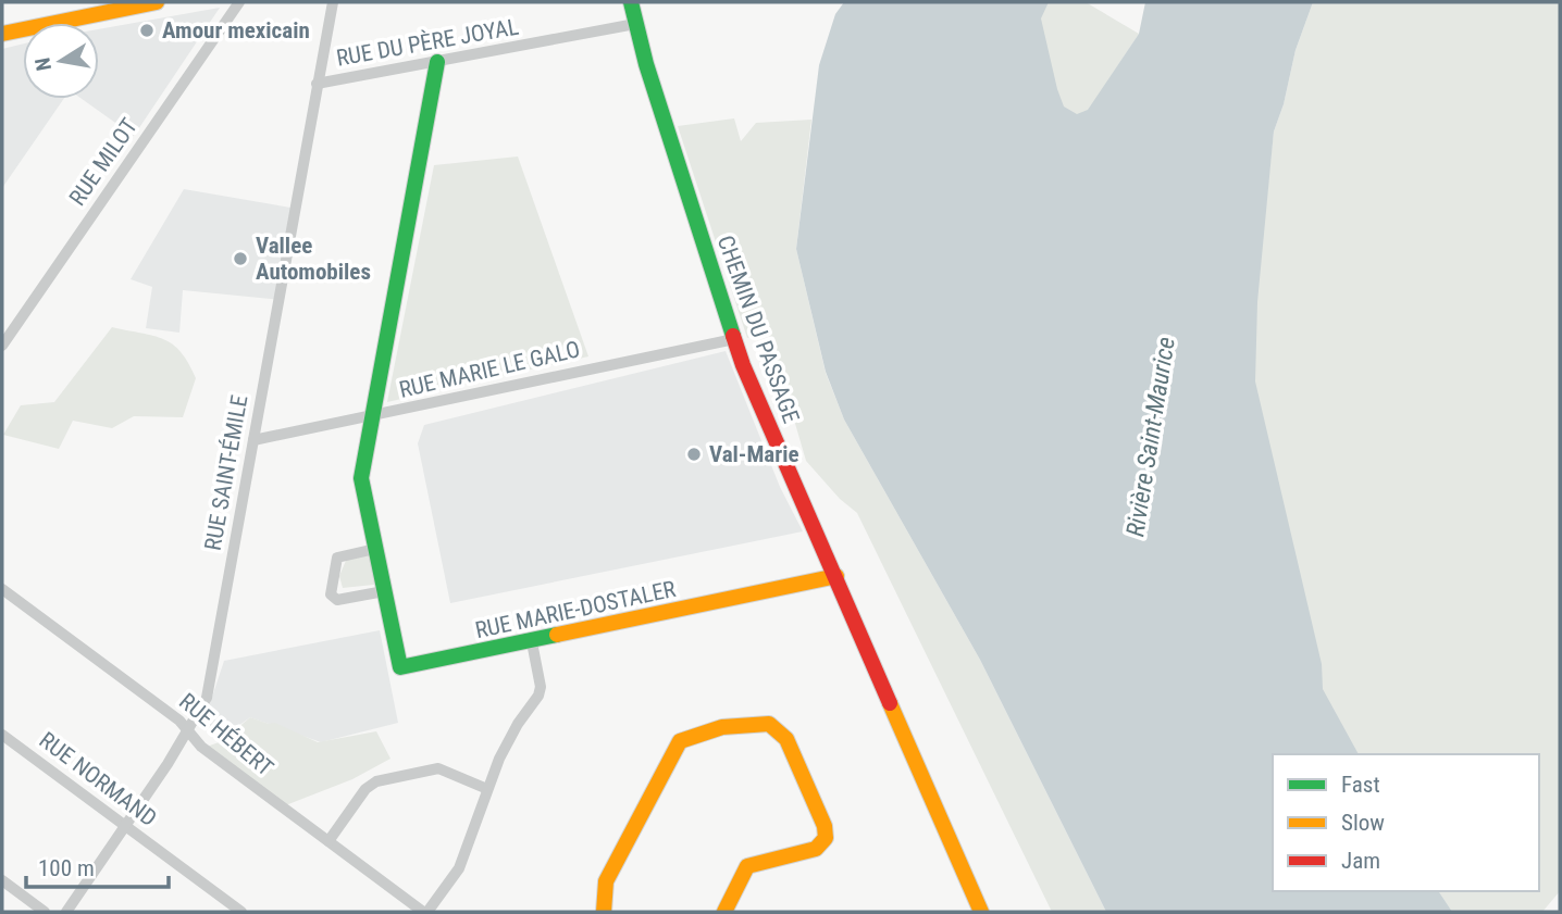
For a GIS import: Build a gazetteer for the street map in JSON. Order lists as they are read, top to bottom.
{
  "streets": {
    "street": [
      "RUE DU PÈRE JOYAL",
      "RUE MILOT",
      "CHEMIN DU PASSAGE",
      "RUE MARIE LE GALO",
      "RUE SAINT-ÉMILE",
      "RUE MARIE-DOSTALER",
      "RUE HÉBERT",
      "RUE NORMAND"
    ]
  },
  "crossings": [
    ["RUE DU PÈRE JOYAL", "CHEMIN DU PASSAGE"],
    ["RUE DU PÈRE JOYAL", "RUE SAINT-ÉMILE"],
    ["RUE DU PÈRE JOYAL", "RUE MARIE-DOSTALER"],
    ["CHEMIN DU PASSAGE", "RUE MARIE LE GALO"],
    ["CHEMIN DU PASSAGE", "RUE MARIE-DOSTALER"],
    ["RUE MARIE LE GALO", "RUE SAINT-ÉMILE"],
    ["RUE MARIE LE GALO", "RUE MARIE-DOSTALER"],
    ["RUE SAINT-ÉMILE", "RUE HÉBERT"],
    ["RUE SAINT-ÉMILE", "RUE NORMAND"]
  ],
  "water": ["Rivière Saint-Maurice"],
  "places": ["Amour mexicain", "Vallee Automobiles", "Val-Marie"],
  "legend": ["Fast", "Slow", "Jam"],
  "scale_bar": "100 m",
  "north": "left"
}
